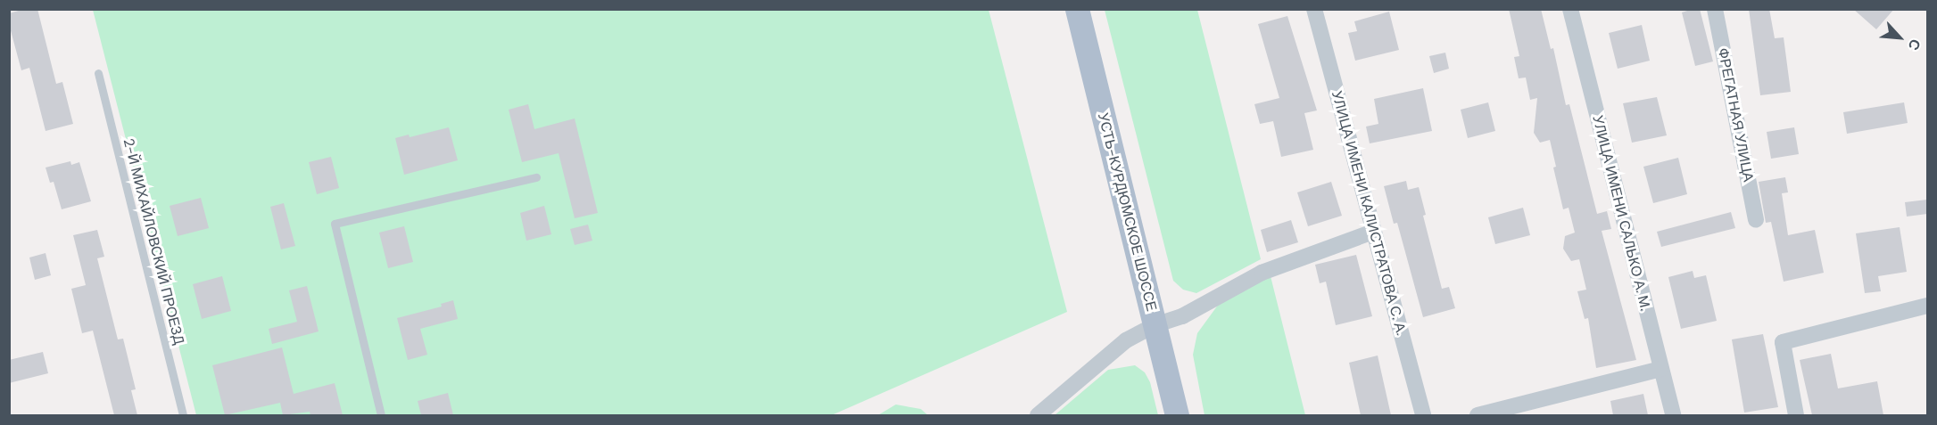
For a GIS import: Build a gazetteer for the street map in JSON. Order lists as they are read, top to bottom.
{
  "streets": {
    "main road": ["УСТЬ-КУРДЮМСКОЕ ШОССЕ"],
    "street": ["ФРЕГАТНАЯ УЛИЦА", "УЛИЦА ИМЕНИ КАЛИСТРАТОВА С. А.", "УЛИЦА ИМЕНИ САЛЬКО А. М."],
    "lane": ["2-Й МИХАЙЛОВСКИЙ ПРОЕЗД"]
  },
  "north": "bottom right"
}
